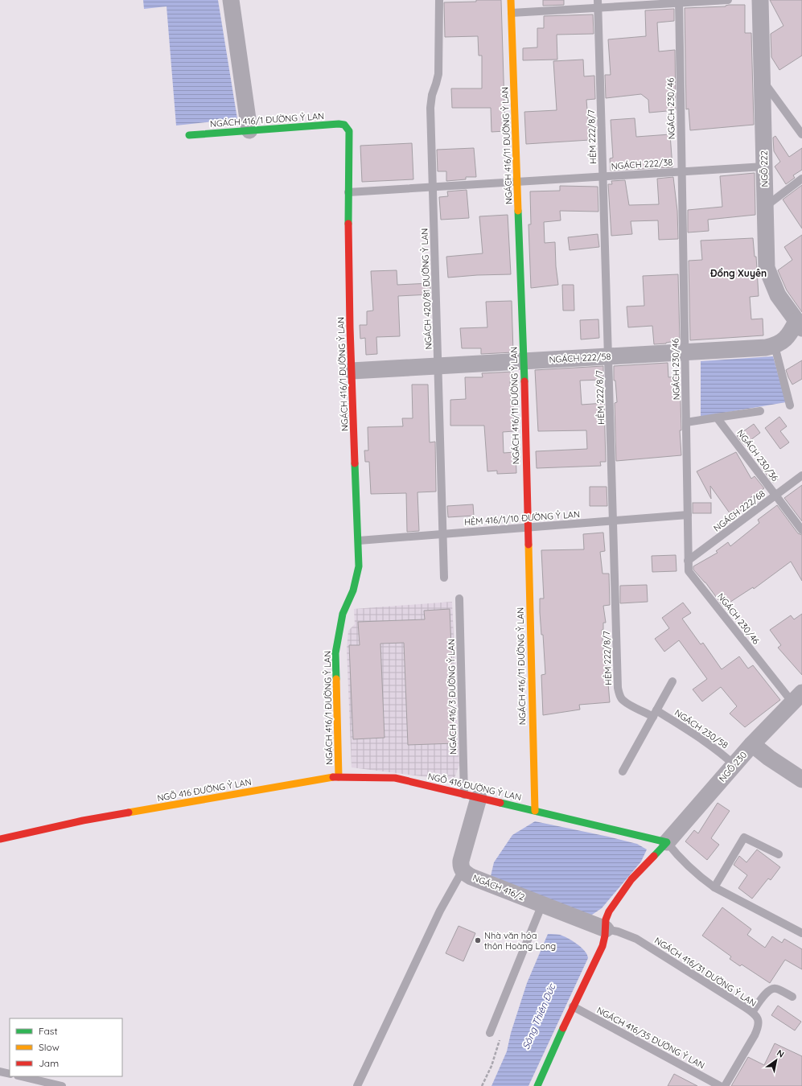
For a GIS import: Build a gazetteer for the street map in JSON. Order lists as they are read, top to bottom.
{
  "streets": {
    "street": [
      "NGÁCH 416/1 ĐƯỜNG Ỷ LAN",
      "NGÁCH 416/11 ĐƯỜNG Ỷ LAN",
      "NGÕ 222",
      "NGÁCH 222/58",
      "NGÕ 230",
      "NGÕ 416 ĐƯỜNG Ỷ LAN",
      "NGÁCH 416/2"
    ],
    "lane": [
      "NGÁCH 230/46",
      "HẺM 222/8/7",
      "NGÁCH 222/38",
      "NGÁCH 420/81 ĐƯỜNG Ỷ LAN",
      "NGÁCH 230/36",
      "NGÁCH 222/68",
      "HẺM 416/1/10 ĐƯỜNG Ỷ LAN",
      "NGÁCH 416/3 ĐƯỜNG Ỷ LAN",
      "NGÁCH 230/58",
      "NGÁCH 416/31 ĐƯỜNG Ỷ LAN",
      "NGÁCH 416/35 ĐƯỜNG Ỷ LAN"
    ]
  },
  "crossings": [
    ["NGÁCH 230/46", "NGÁCH 222/38"],
    ["NGÁCH 230/46", "NGÁCH 222/58"],
    ["NGÁCH 230/46", "NGÁCH 222/68"],
    ["NGÁCH 230/46", "HẺM 416/1/10 ĐƯỜNG Ỷ LAN"],
    ["NGÁCH 230/46", "NGÕ 230"],
    ["NGÁCH 416/1 ĐƯỜNG Ỷ LAN", "NGÁCH 222/38"],
    ["NGÁCH 416/1 ĐƯỜNG Ỷ LAN", "NGÁCH 222/58"],
    ["NGÁCH 416/1 ĐƯỜNG Ỷ LAN", "HẺM 416/1/10 ĐƯỜNG Ỷ LAN"],
    ["NGÁCH 416/1 ĐƯỜNG Ỷ LAN", "NGÕ 416 ĐƯỜNG Ỷ LAN"],
    ["HẺM 222/8/7", "NGÁCH 222/38"],
    ["HẺM 222/8/7", "NGÁCH 222/58"],
    ["HẺM 222/8/7", "HẺM 416/1/10 ĐƯỜNG Ỷ LAN"],
    ["HẺM 222/8/7", "NGÁCH 230/58"],
    ["NGÁCH 416/11 ĐƯỜNG Ỷ LAN", "NGÁCH 222/38"],
    ["NGÁCH 416/11 ĐƯỜNG Ỷ LAN", "NGÁCH 222/58"],
    ["NGÁCH 416/11 ĐƯỜNG Ỷ LAN", "HẺM 416/1/10 ĐƯỜNG Ỷ LAN"],
    ["NGÁCH 416/11 ĐƯỜNG Ỷ LAN", "NGÕ 416 ĐƯỜNG Ỷ LAN"],
    ["NGÁCH 222/38", "NGÕ 222"],
    ["NGÁCH 222/38", "NGÁCH 420/81 ĐƯỜNG Ỷ LAN"],
    ["NGÁCH 420/81 ĐƯỜNG Ỷ LAN", "NGÁCH 222/58"],
    ["NGÁCH 420/81 ĐƯỜNG Ỷ LAN", "HẺM 416/1/10 ĐƯỜNG Ỷ LAN"],
    ["NGÁCH 230/36", "NGÁCH 222/68"],
    ["NGÁCH 416/3 ĐƯỜNG Ỷ LAN", "NGÕ 416 ĐƯỜNG Ỷ LAN"],
    ["NGÁCH 416/3 ĐƯỜNG Ỷ LAN", "NGÁCH 416/2"],
    ["NGÁCH 230/58", "NGÕ 230"],
    ["NGÕ 230", "NGÕ 416 ĐƯỜNG Ỷ LAN"],
    ["NGÕ 416 ĐƯỜNG Ỷ LAN", "NGÁCH 416/2"],
    ["NGÁCH 416/2", "NGÁCH 416/31 ĐƯỜNG Ỷ LAN"]
  ],
  "districts": ["Đổng Xuyên"],
  "water": ["Sông Thiên Đức"],
  "places": ["Nhà văn hóa thôn Hoàng Long"],
  "legend": ["Fast", "Slow", "Jam"],
  "north": "top right"
}
